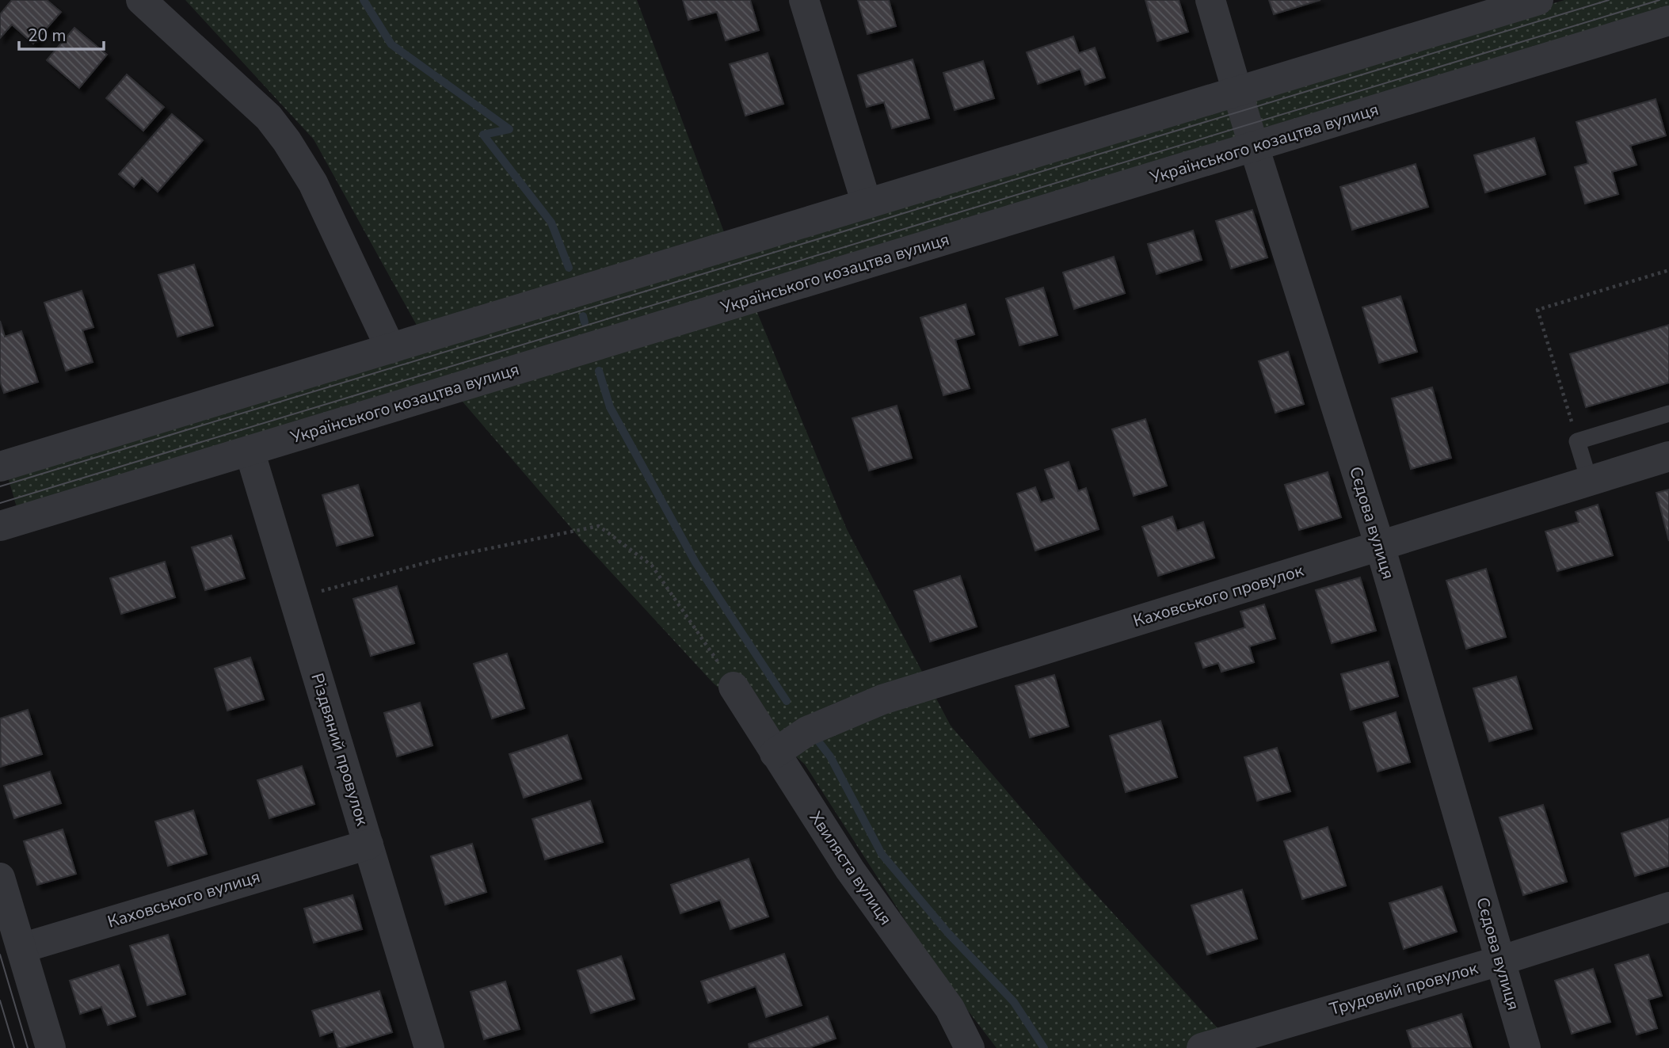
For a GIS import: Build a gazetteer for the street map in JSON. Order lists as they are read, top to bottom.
{
  "streets": {
    "street": [
      "Українського козацтва вулиця",
      "Сєдова вулиця",
      "Каховського провулок",
      "Різдвяний провулок",
      "Хвиляста вулиця",
      "Каховського вулиця",
      "Трудовий провулок"
    ]
  },
  "crossings": [
    ["Українського козацтва вулиця", "Сєдова вулиця"],
    ["Українського козацтва вулиця", "Різдвяний провулок"],
    ["Сєдова вулиця", "Каховського провулок"],
    ["Сєдова вулиця", "Трудовий провулок"],
    ["Каховського провулок", "Хвиляста вулиця"],
    ["Різдвяний провулок", "Каховського вулиця"]
  ],
  "scale_bar": "20 m"
}
